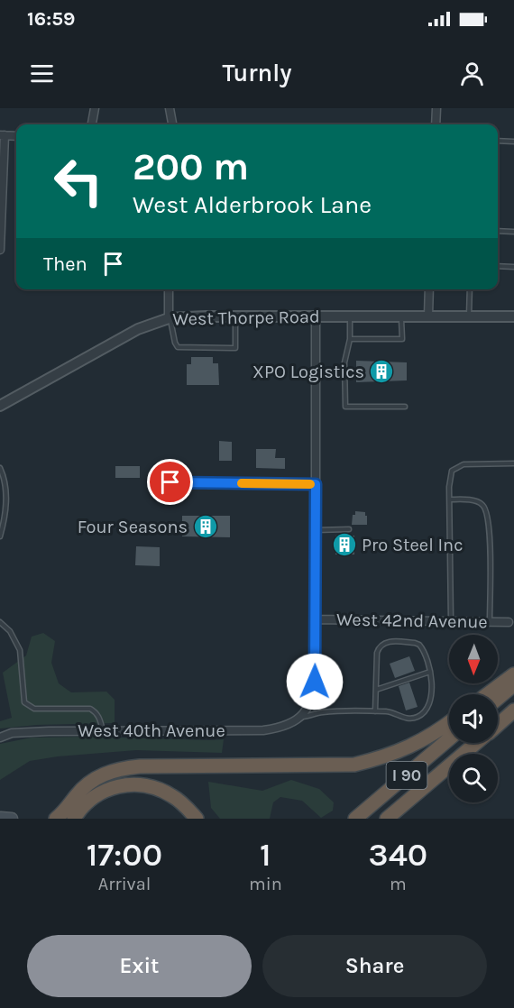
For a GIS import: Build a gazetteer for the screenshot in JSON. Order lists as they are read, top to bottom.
{
  "streets": {
    "highway": ["I 90"],
    "street": ["West Thorpe Road", "West 42nd Avenue", "West 40th Avenue"]
  },
  "places": {
    "building": ["XPO Logistics", "Four Seasons", "Pro Steel Inc"]
  },
  "north": "bottom",
  "page": {
    "status": "16:59",
    "header": "Turnly",
    "turn": ["200 m", "West Alderbrook Lane"],
    "then": "Then",
    "eta": [
      "17:00",
      "Arrival",
      "1",
      "min",
      "340",
      "m"
    ],
    "buttons": ["Exit", "Share"]
  }
}
